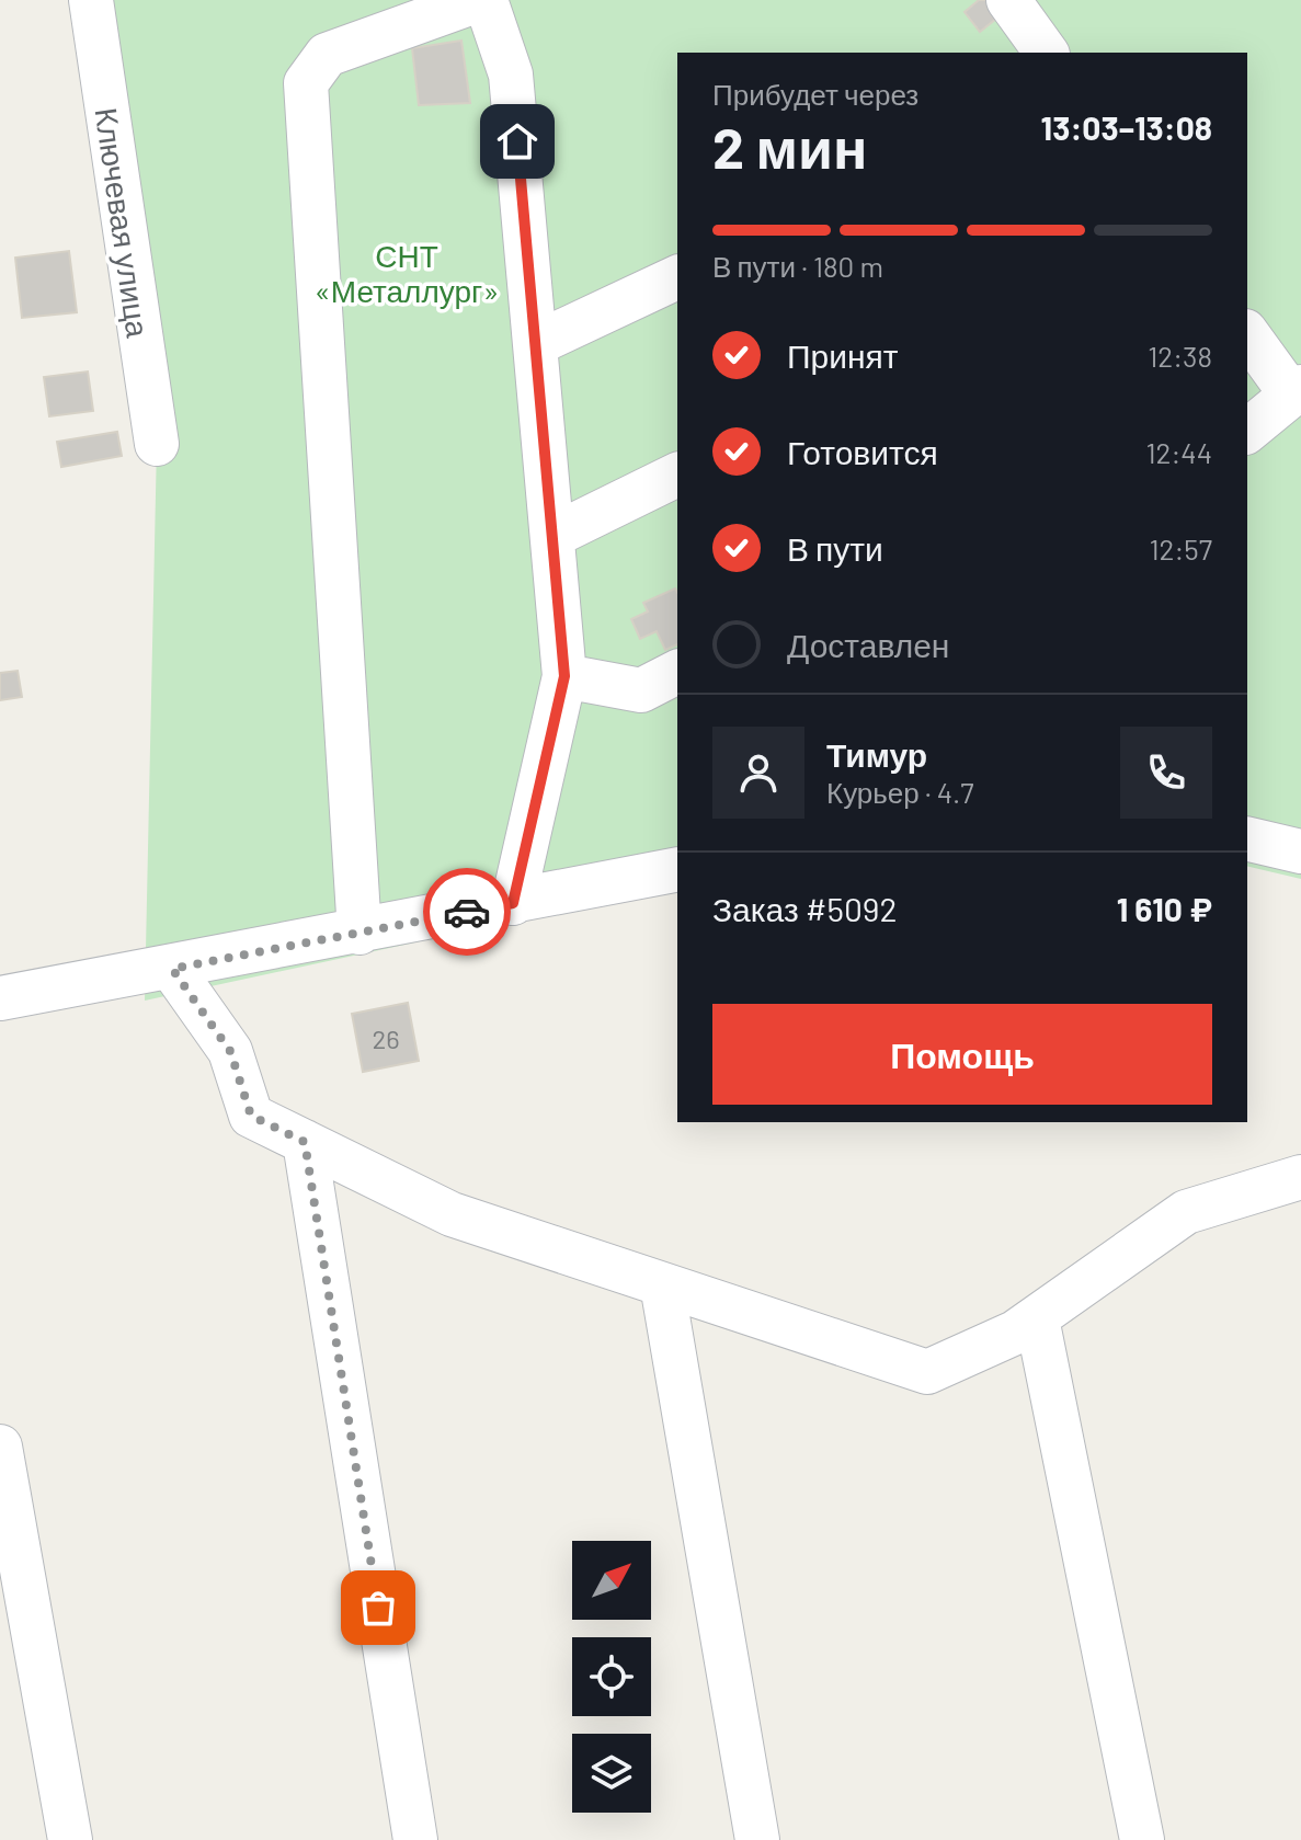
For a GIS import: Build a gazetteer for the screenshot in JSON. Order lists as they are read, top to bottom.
{
  "streets": {
    "street": ["Ключевая улица"]
  },
  "parks": ["СНТ «Металлург»"],
  "house_numbers": ["26"],
  "north": "top right",
  "page": {
    "heading": ["2 мин", "Прибудет через", "13:03–13:08"],
    "panel": [
      "Тимур",
      "Курьер · 4.7",
      "Заказ #5092",
      "1 610 ₽"
    ],
    "bar": "В пути · 180 m",
    "list": [
      ["Принят", "12:38"],
      ["Готовится", "12:44"],
      ["В пути", "12:57"],
      "Доставлен"
    ],
    "buttons": "Помощь"
  }
}
